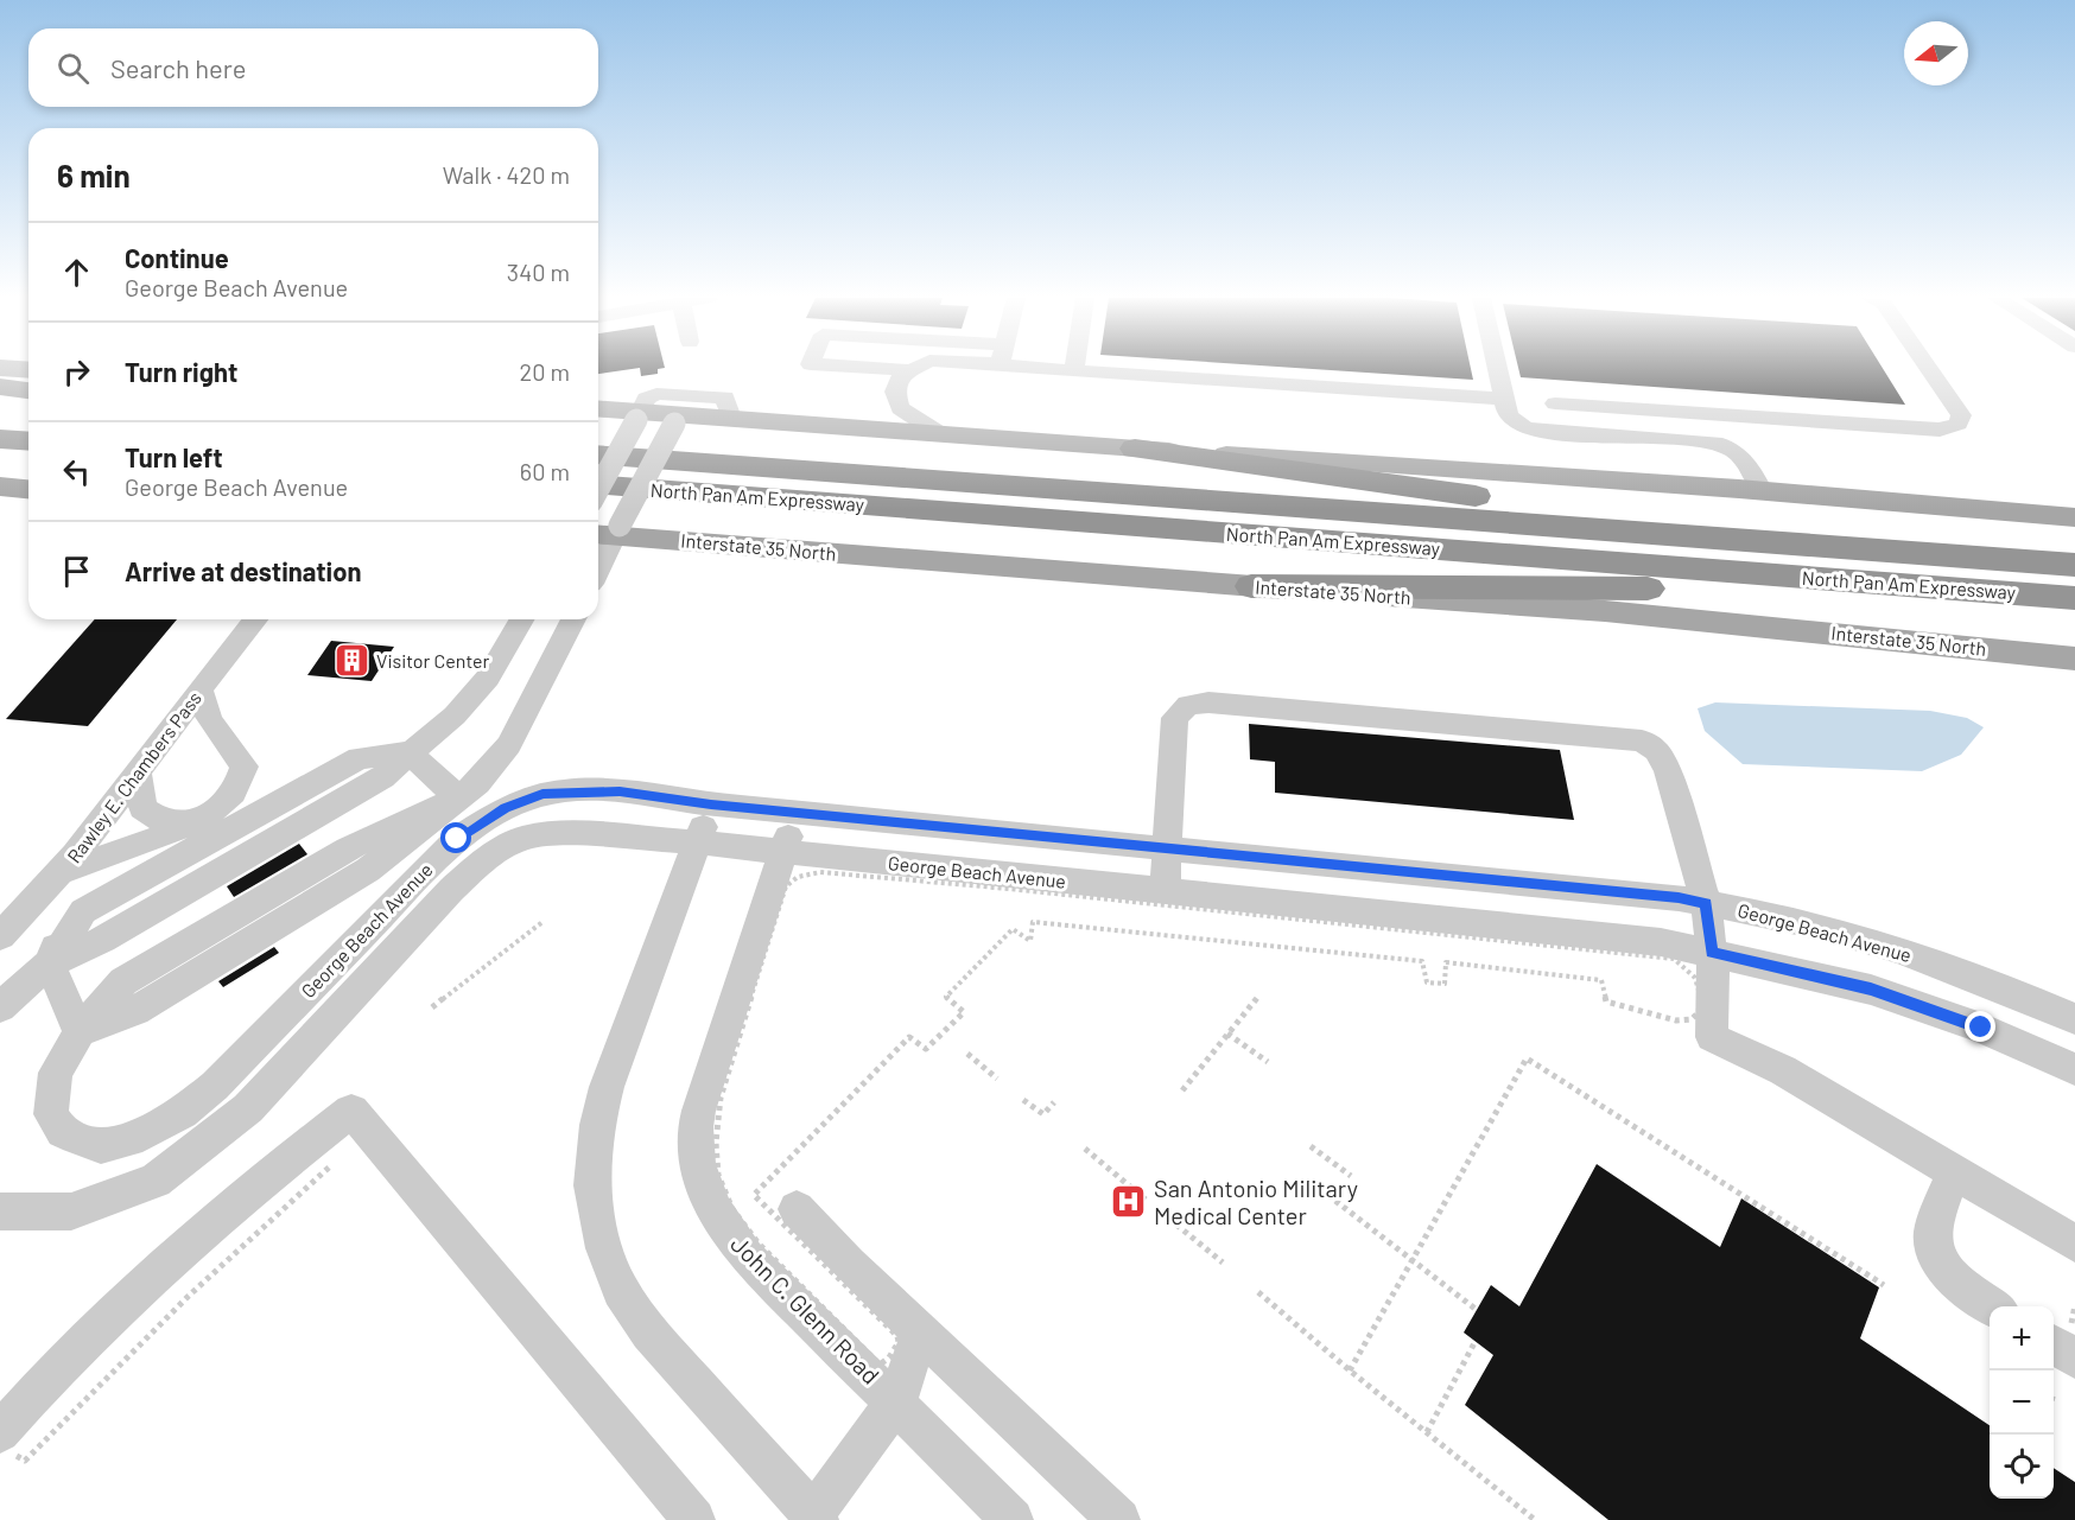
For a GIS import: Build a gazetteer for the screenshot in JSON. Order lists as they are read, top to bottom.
{
  "streets": {
    "highway": ["North Pan Am Expressway"],
    "main road": ["Interstate 35 North"],
    "street": ["Rawley E. Chambers Pass", "George Beach Avenue", "John C. Glenn Road"]
  },
  "crossings": [
    ["George Beach Avenue", "John C. Glenn Road"]
  ],
  "places": {
    "building": ["Visitor Center"],
    "hospital": ["San Antonio Military Medical Center"]
  },
  "north": "left",
  "page": {
    "search": "Search here",
    "heading": ["6 min", "Walk · 420 m"],
    "list": [
      ["Continue", "George Beach Avenue", "340 m"],
      ["Turn right", "20 m"],
      ["Turn left", "George Beach Avenue", "60 m"],
      "Arrive at destination"
    ],
    "map_buttons": ["+", "−"]
  }
}
